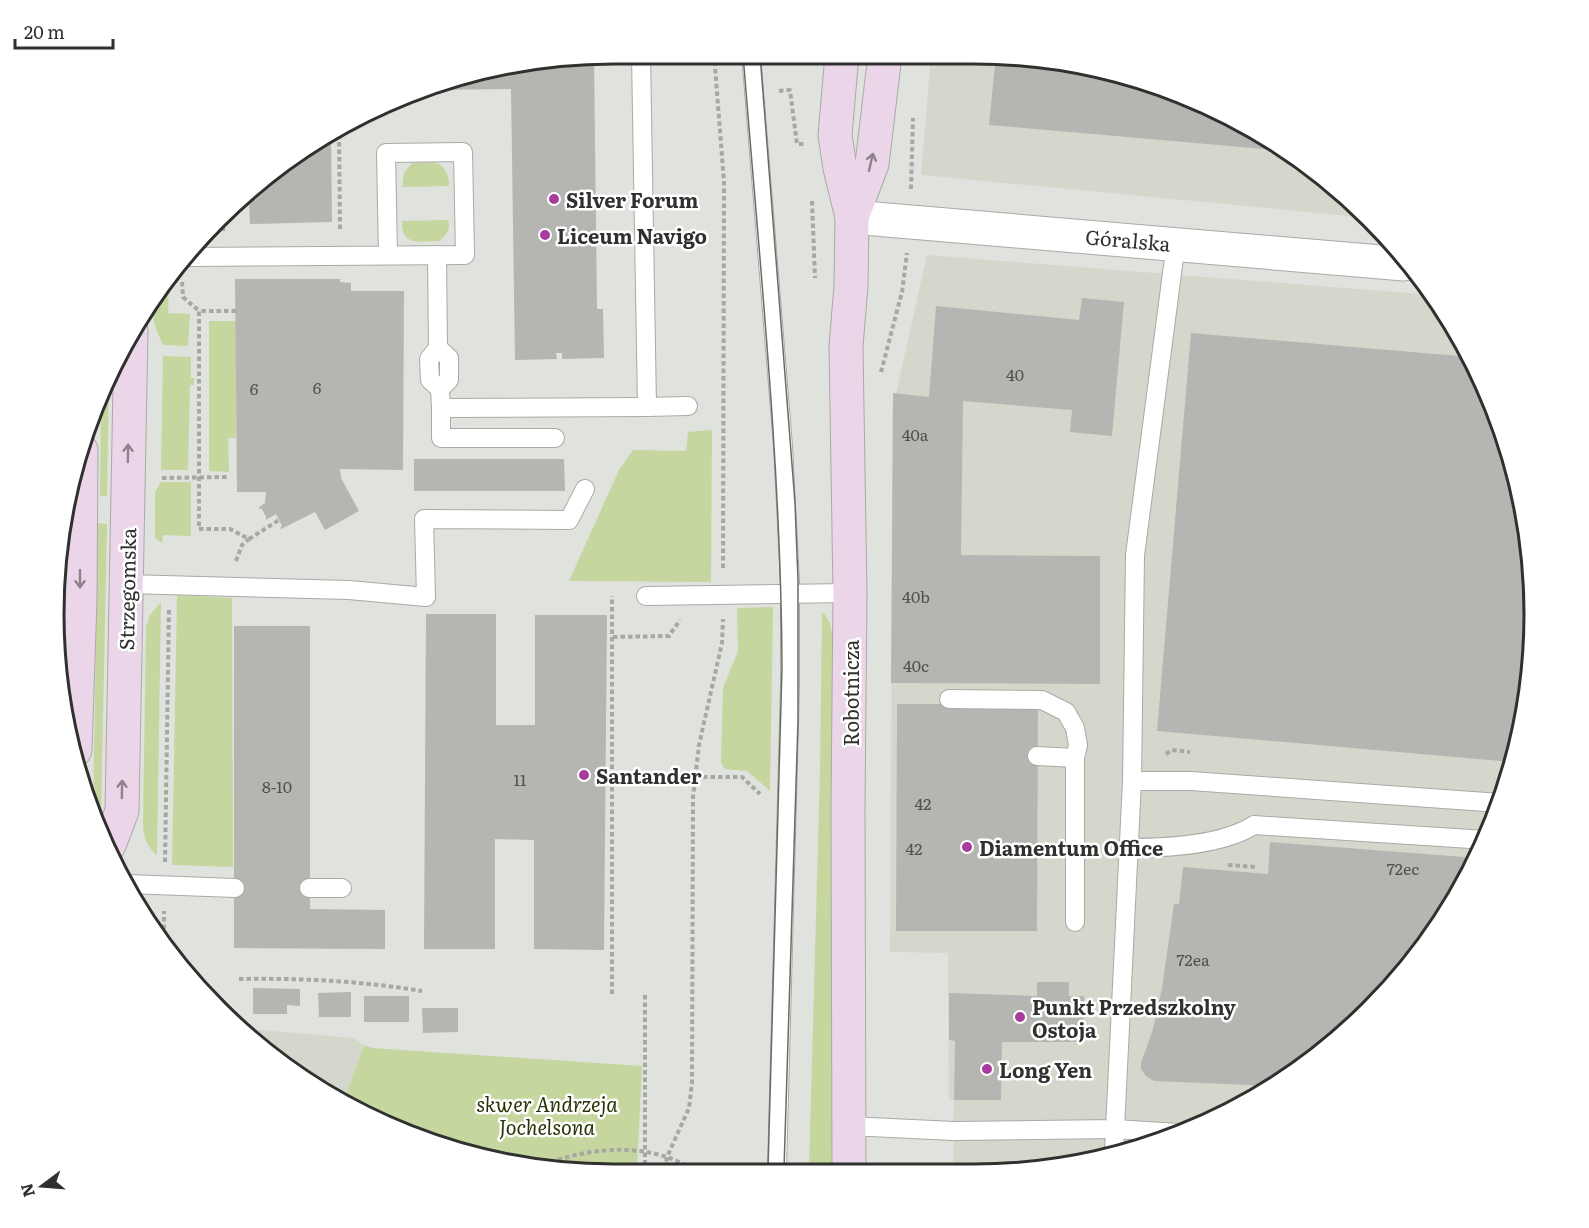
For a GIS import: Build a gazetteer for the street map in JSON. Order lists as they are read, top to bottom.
{
  "streets": {
    "street": ["Góralska", "Strzegomska", "Robotnicza"]
  },
  "crossings": [
    ["Góralska", "Robotnicza"]
  ],
  "parks": ["skwer Andrzeja Jochelsona"],
  "places": [
    "Silver Forum",
    "Liceum Navigo",
    "Santander",
    "Diamentum Office",
    "Punkt Przedszkolny Ostoja",
    "Long Yen"
  ],
  "house_numbers": [
    "40",
    "6",
    "6",
    "40a",
    "40b",
    "40c",
    "11",
    "8-10",
    "42",
    "42",
    "72ec",
    "72ea"
  ],
  "scale_bar": "20 m",
  "north": "left"
}
